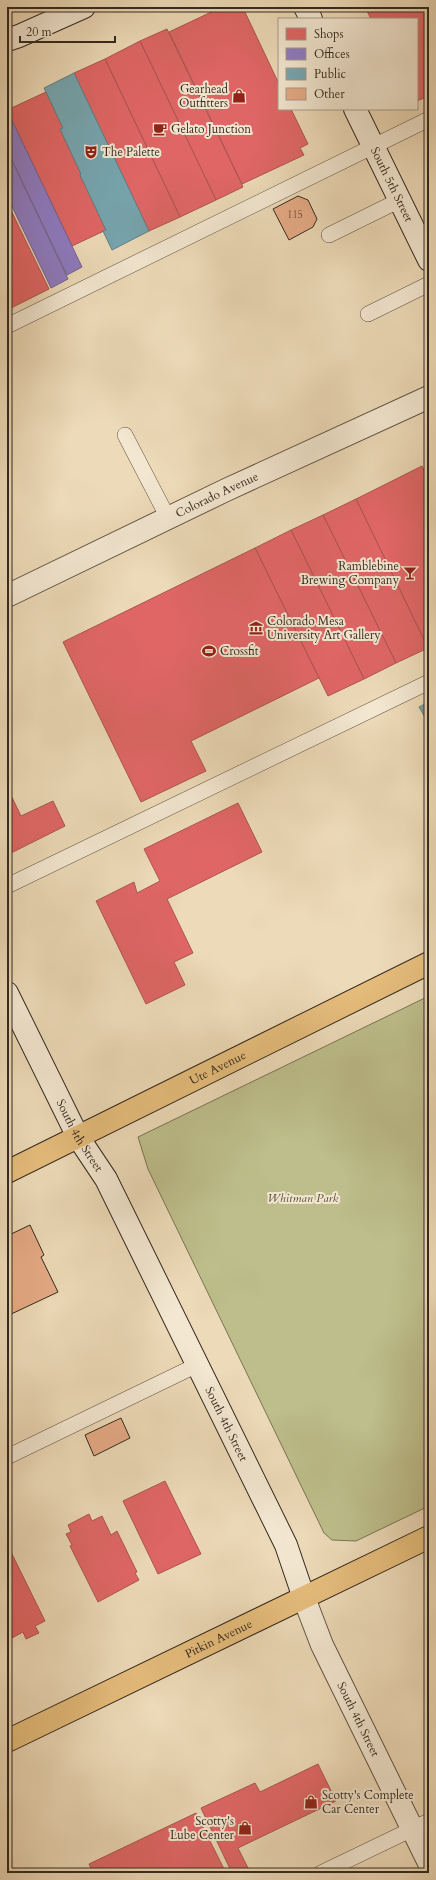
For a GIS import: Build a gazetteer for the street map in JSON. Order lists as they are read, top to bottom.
{
  "streets": {
    "highway": ["Ute Avenue", "Pitkin Avenue"],
    "main road": ["South 5th Street", "Colorado Avenue", "South 4th Street"]
  },
  "crossings": [
    ["Ute Avenue", "South 4th Street"],
    ["South 4th Street", "Pitkin Avenue"]
  ],
  "parks": ["Whitman Park"],
  "places": {
    "shop": ["Gearhead Outfitters", "Scotty's Complete Car Center", "Scotty's Lube Center"],
    "cafe": ["Gelato Junction"],
    "theatre": ["The Palette"],
    "bar": ["Ramblebine Brewing Company"],
    "museum": ["Colorado Mesa University Art Gallery"],
    "sports": ["Crossfit"]
  },
  "house_numbers": ["115"],
  "legend": [
    "Shops",
    "Offices",
    "Public",
    "Other"
  ],
  "scale_bar": "20 m"
}
